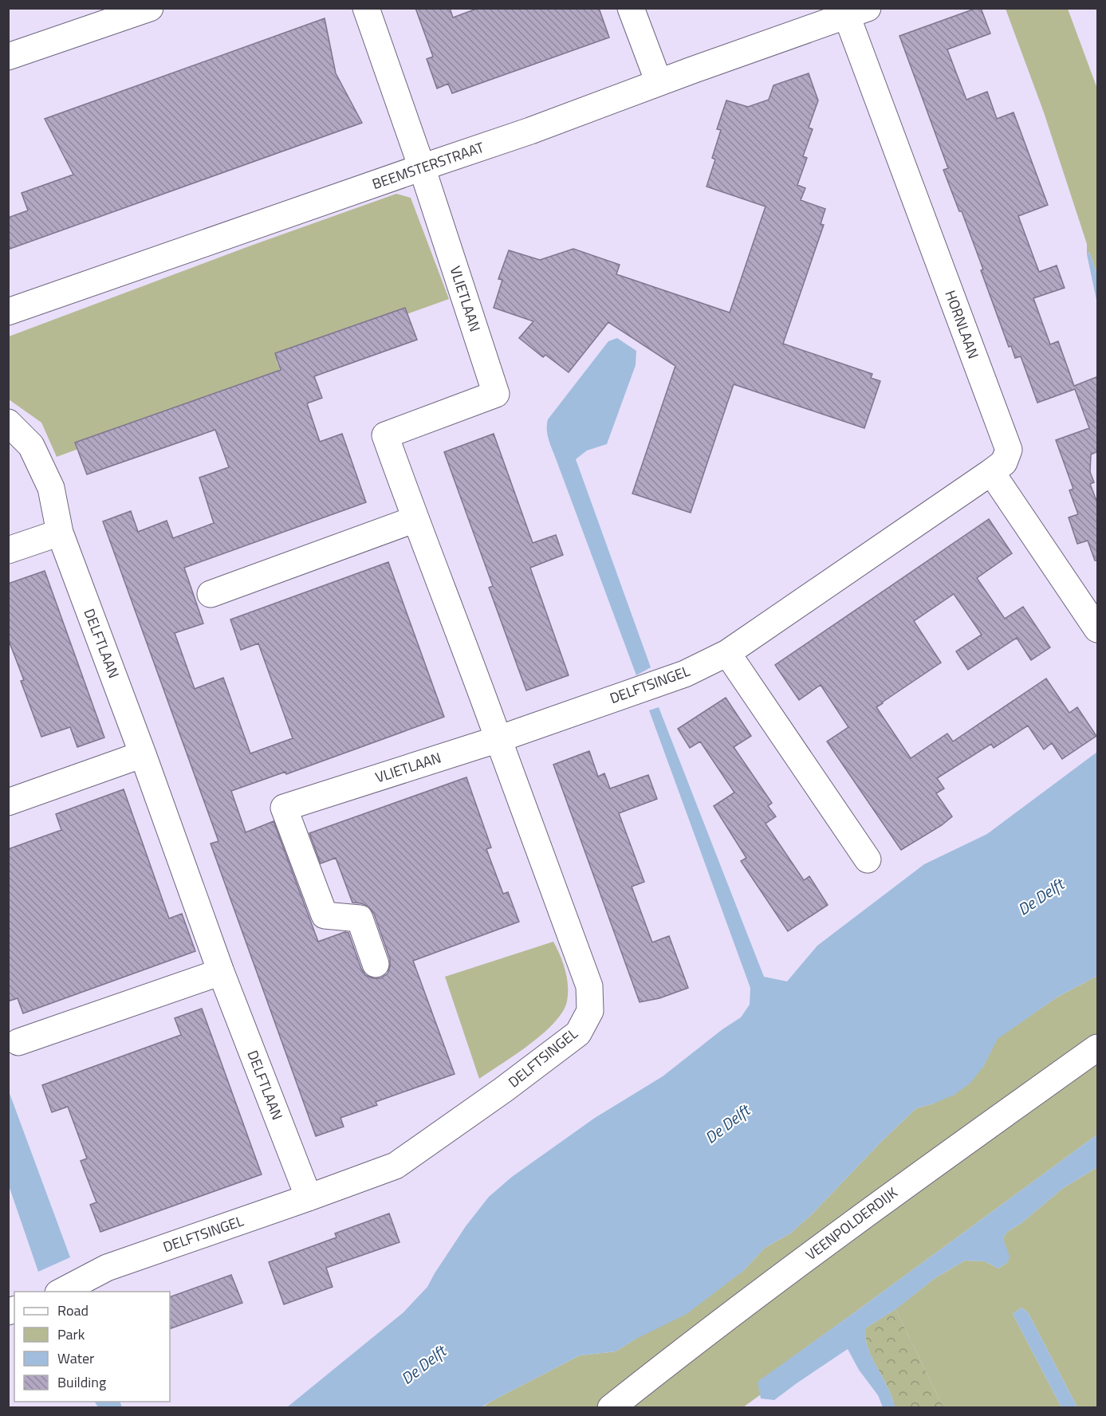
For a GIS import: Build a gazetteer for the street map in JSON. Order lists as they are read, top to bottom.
{
  "streets": {
    "street": [
      "BEEMSTERSTRAAT",
      "VLIETLAAN",
      "HORNLAAN",
      "DELFTLAAN",
      "DELFTSINGEL",
      "VEENPOLDERDIJK"
    ]
  },
  "crossings": [
    ["BEEMSTERSTRAAT", "VLIETLAAN"],
    ["BEEMSTERSTRAAT", "HORNLAAN"],
    ["VLIETLAAN", "DELFTSINGEL"],
    ["HORNLAAN", "DELFTSINGEL"],
    ["DELFTLAAN", "DELFTSINGEL"]
  ],
  "water": ["De Delft"],
  "legend": [
    "Road",
    "Park",
    "Water",
    "Building"
  ]
}
